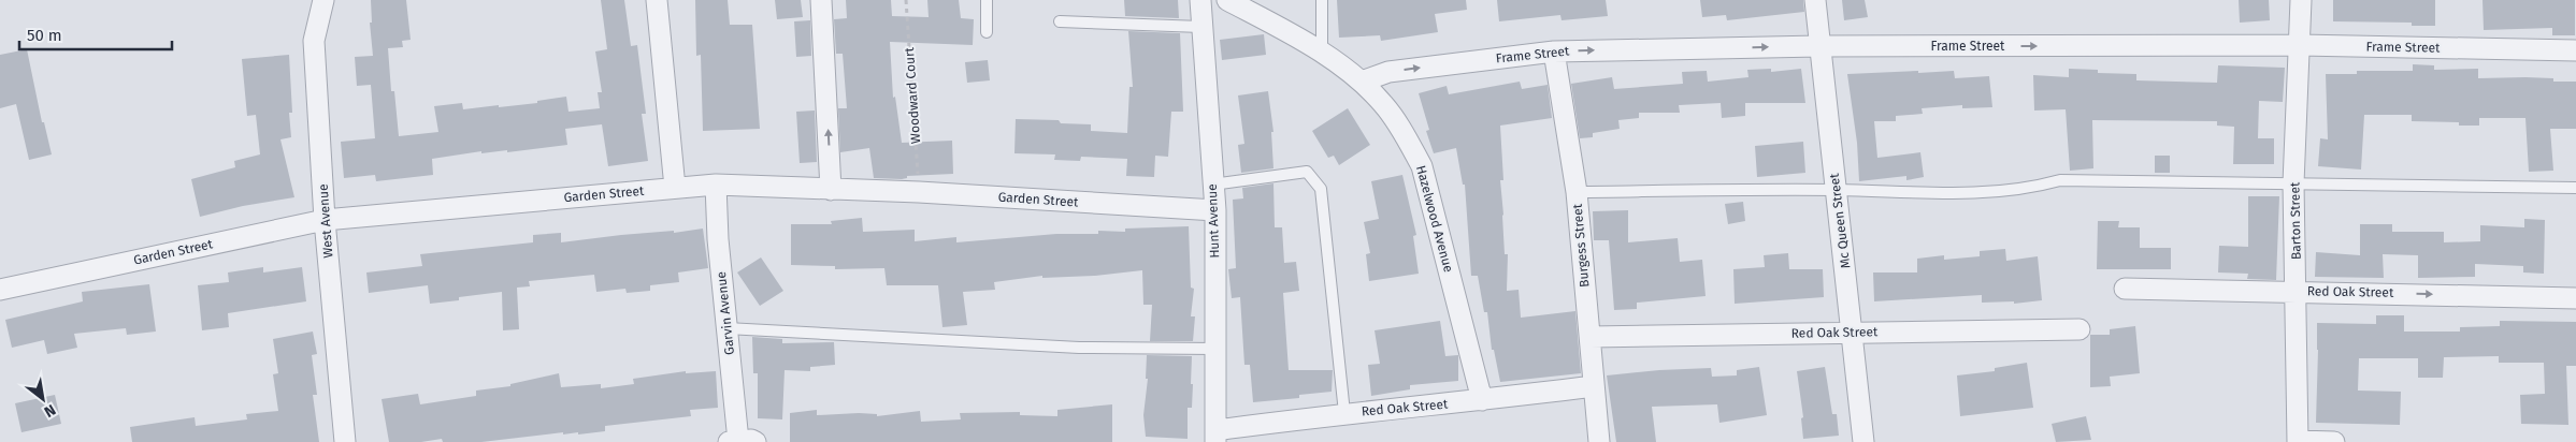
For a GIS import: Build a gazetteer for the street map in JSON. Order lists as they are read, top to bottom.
{
  "streets": {
    "street": [
      "Frame Street",
      "Garden Street",
      "Hazelwood Avenue",
      "West Avenue",
      "Hunt Avenue",
      "Mc Queen Street",
      "Barton Street",
      "Burgess Street",
      "Red Oak Street",
      "Garvin Avenue"
    ],
    "path": ["Woodward Court"]
  },
  "crossings": [
    ["Frame Street", "Hazelwood Avenue"],
    ["Frame Street", "Mc Queen Street"],
    ["Frame Street", "Barton Street"],
    ["Frame Street", "Burgess Street"],
    ["Woodward Court", "Garden Street"],
    ["Garden Street", "West Avenue"],
    ["Garden Street", "Hunt Avenue"],
    ["Garden Street", "Garvin Avenue"],
    ["Hazelwood Avenue", "Red Oak Street"],
    ["Hunt Avenue", "Red Oak Street"],
    ["Mc Queen Street", "Red Oak Street"],
    ["Barton Street", "Red Oak Street"],
    ["Burgess Street", "Red Oak Street"]
  ],
  "one_way": ["Frame Street"],
  "scale_bar": "50 m",
  "north": "bottom right"
}
